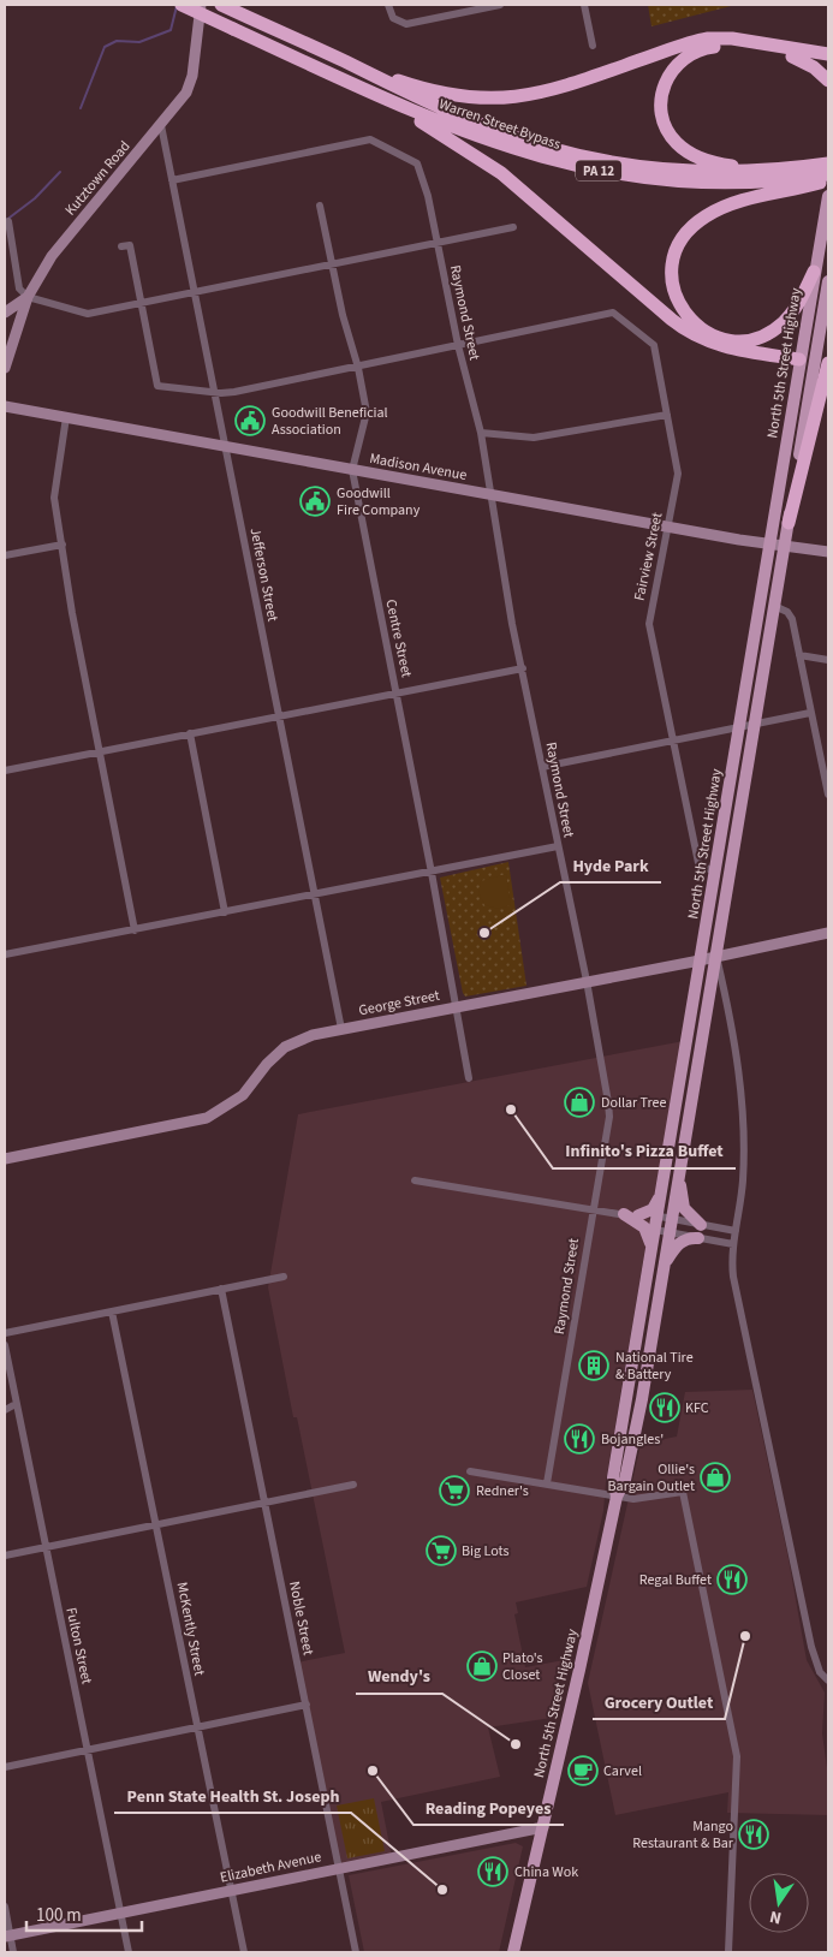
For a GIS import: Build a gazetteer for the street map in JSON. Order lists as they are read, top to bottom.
{
  "streets": {
    "highway": ["Warren Street Bypass", "PA 12"],
    "main road": ["North 5th Street Highway"],
    "street": [
      "Kutztown Road",
      "Raymond Street",
      "Madison Avenue",
      "Fairview Street",
      "Jefferson Street",
      "Centre Street",
      "George Street",
      "Noble Street",
      "McKently Street",
      "Fulton Street",
      "Elizabeth Avenue"
    ]
  },
  "crossings": [
    ["Kutztown Road", "Jefferson Street"],
    ["Raymond Street", "Madison Avenue"],
    ["Raymond Street", "Fairview Street"],
    ["Raymond Street", "Jefferson Street"],
    ["Raymond Street", "George Street"],
    ["North 5th Street Highway", "Madison Avenue"],
    ["North 5th Street Highway", "Fairview Street"],
    ["North 5th Street Highway", "George Street"],
    ["North 5th Street Highway", "Elizabeth Avenue"],
    ["Madison Avenue", "Fairview Street"],
    ["Madison Avenue", "Jefferson Street"],
    ["Madison Avenue", "Centre Street"],
    ["Fairview Street", "Jefferson Street"],
    ["Fairview Street", "Centre Street"],
    ["Jefferson Street", "George Street"],
    ["Centre Street", "George Street"],
    ["Noble Street", "Elizabeth Avenue"],
    ["McKently Street", "Elizabeth Avenue"],
    ["Fulton Street", "Elizabeth Avenue"]
  ],
  "places": {
    "public building": ["Goodwill Beneficial Association", "Goodwill Fire Company"],
    "other": [
      "Hyde Park",
      "Infinito's Pizza Buffet",
      "Grocery Outlet",
      "Wendy's",
      "Reading Popeyes",
      "Penn State Health St. Joseph"
    ],
    "shop": ["Dollar Tree", "Ollie's Bargain Outlet", "Plato's Closet"],
    "building": ["National Tire & Battery"],
    "restaurant": [
      "KFC",
      "Bojangles'",
      "Regal Buffet",
      "Mango Restaurant & Bar",
      "China Wok"
    ],
    "supermarket": ["Redner's", "Big Lots"],
    "cafe": ["Carvel"]
  },
  "scale_bar": "100 m",
  "north": "bottom"
}
